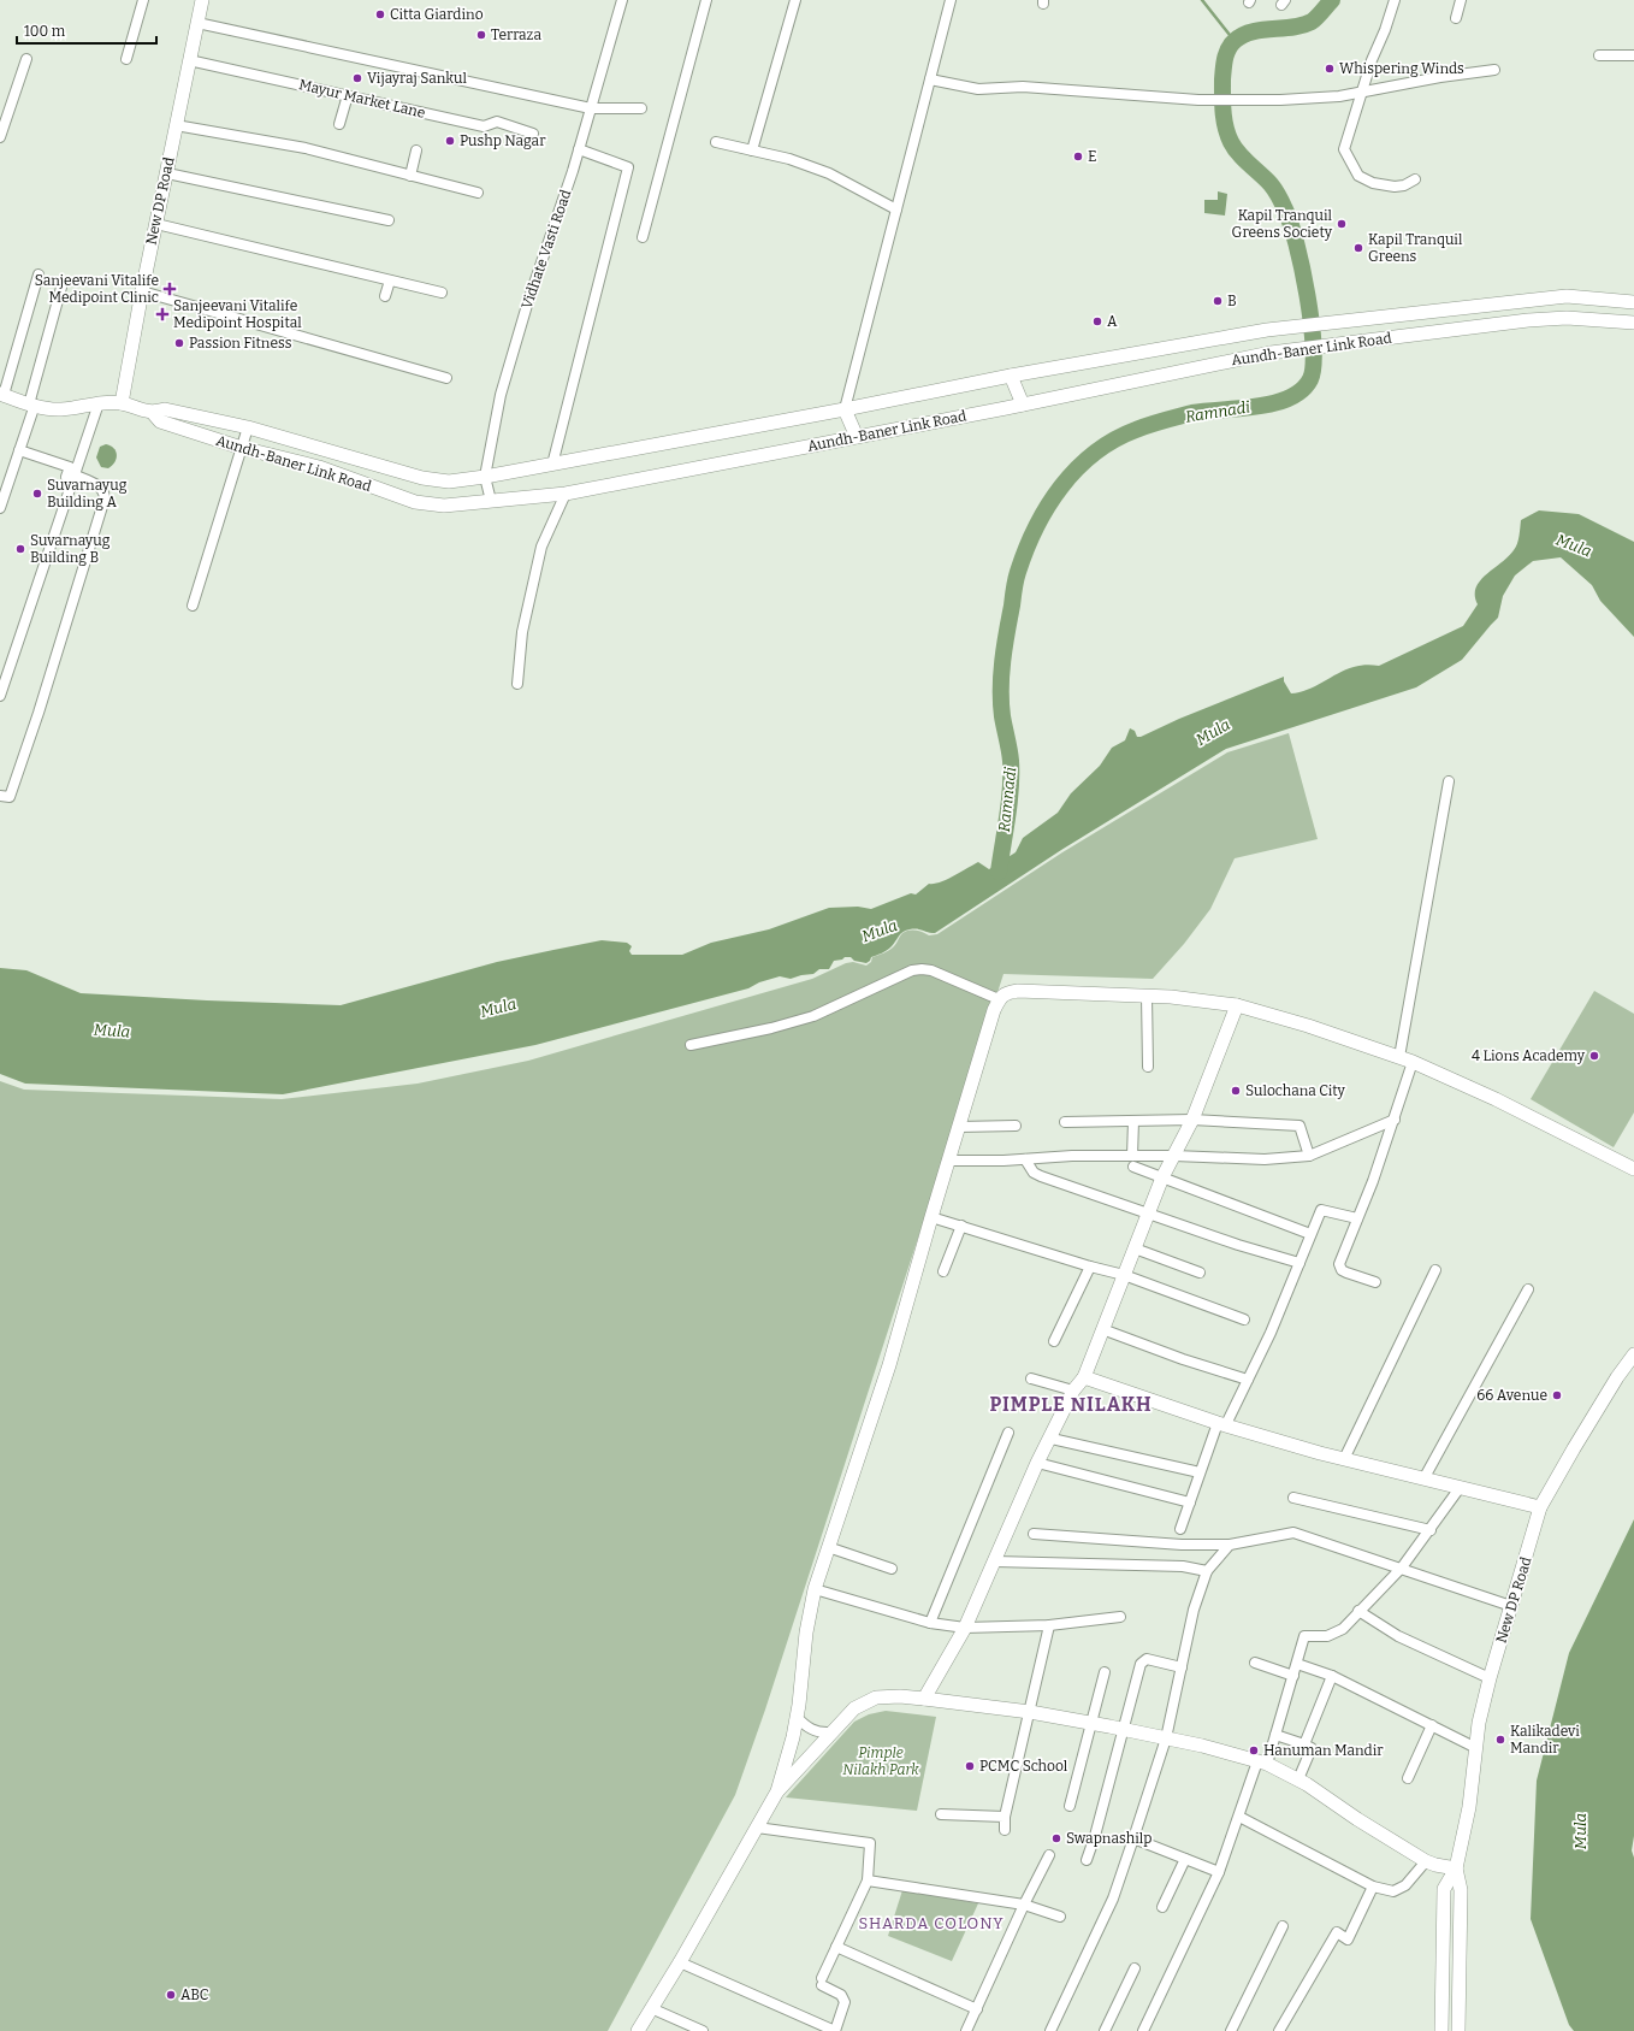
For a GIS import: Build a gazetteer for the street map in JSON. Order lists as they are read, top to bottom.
{
  "streets": {
    "street": [
      "Mayur Market Lane",
      "New DP Road",
      "Vidhate Vasti Road",
      "Aundh-Baner Link Road"
    ]
  },
  "crossings": [
    ["Mayur Market Lane", "New DP Road"],
    ["New DP Road", "Aundh-Baner Link Road"],
    ["Vidhate Vasti Road", "Aundh-Baner Link Road"]
  ],
  "districts": ["PIMPLE NILAKH", "SHARDA COLONY"],
  "water": ["Ramnadi", "Mula"],
  "parks": ["Pimple Nilakh Park"],
  "places": {
    "other": [
      "Citta Giardino",
      "Terraza",
      "Whispering Winds",
      "Vijayraj Sankul",
      "Pushp Nagar",
      "E",
      "Kapil Tranquil Greens Society",
      "Kapil Tranquil Greens",
      "B",
      "A",
      "Passion Fitness",
      "Suvarnayug Building A",
      "Suvarnayug Building B",
      "4 Lions Academy",
      "Sulochana City",
      "66 Avenue",
      "Kalikadevi Mandir",
      "Hanuman Mandir",
      "PCMC School",
      "Swapnashilp",
      "ABC"
    ],
    "health": ["Sanjeevani Vitalife Medipoint Clinic", "Sanjeevani Vitalife Medipoint Hospital"]
  },
  "scale_bar": "100 m"
}
